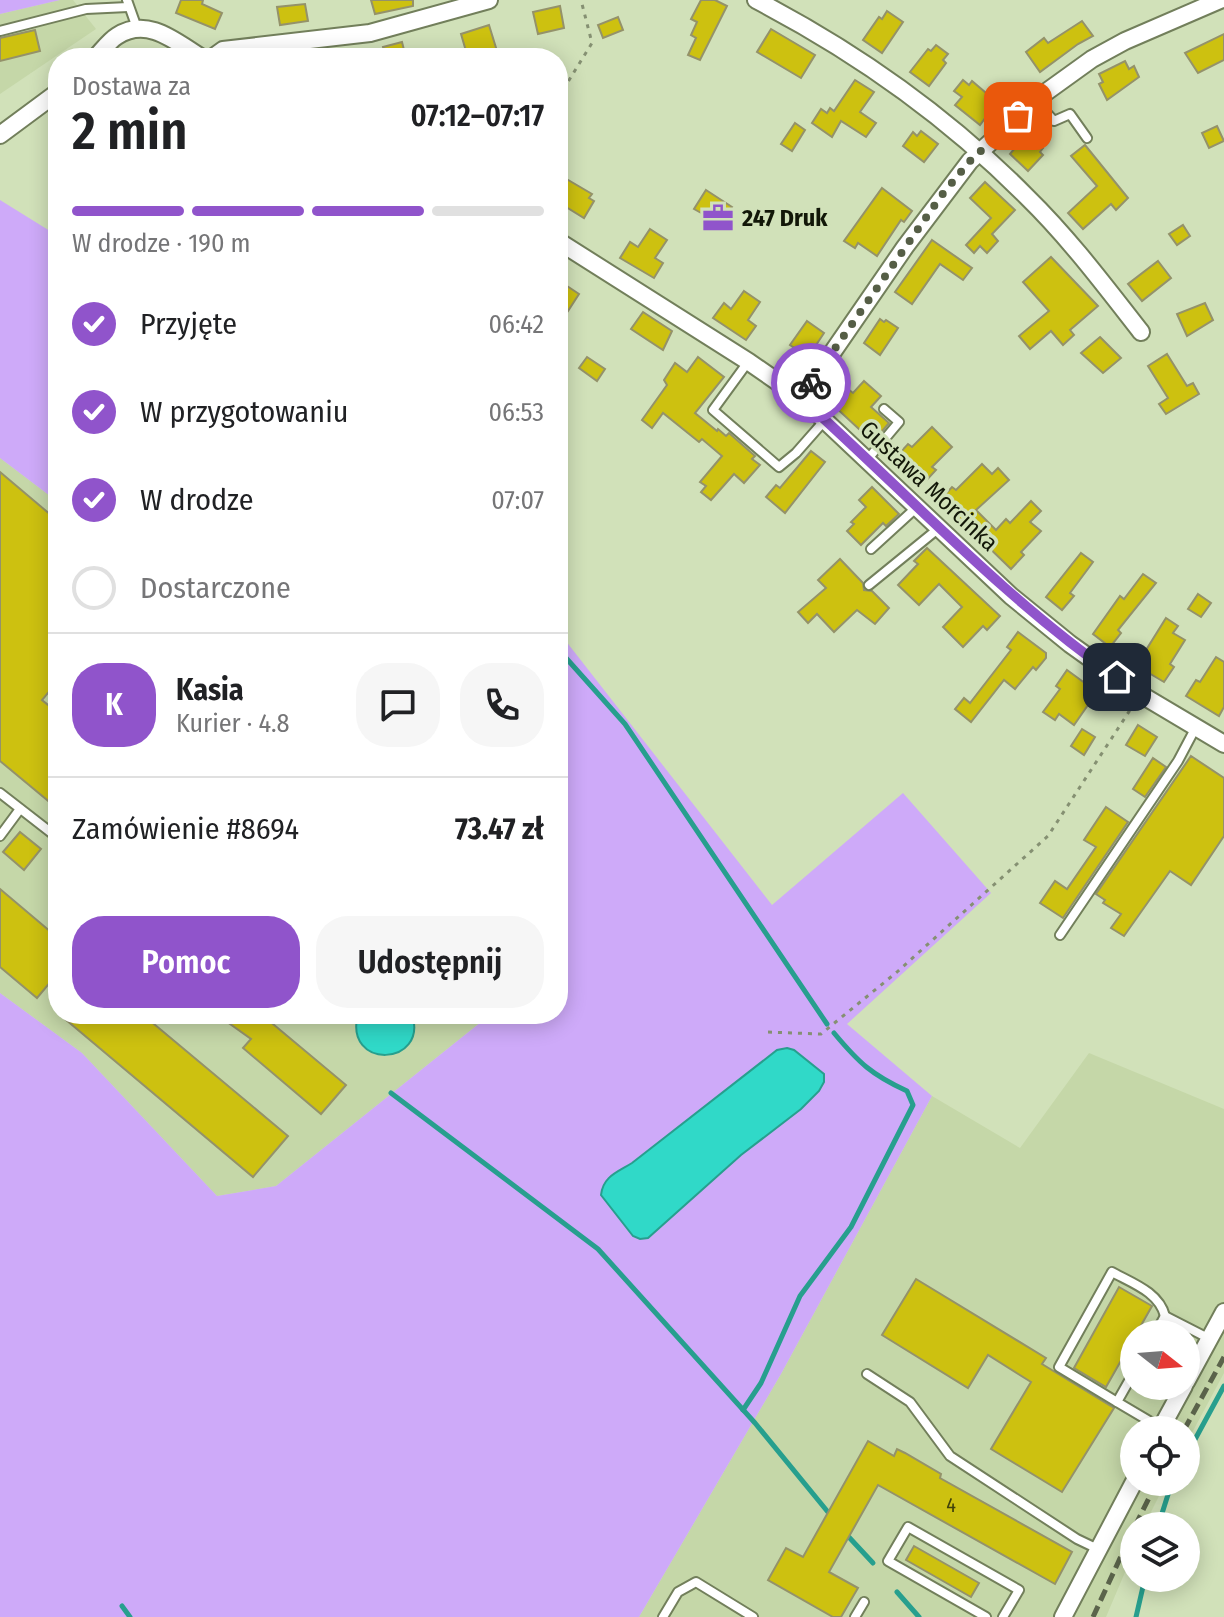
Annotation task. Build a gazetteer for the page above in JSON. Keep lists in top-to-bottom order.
{
  "streets": {
    "street": ["Gustawa Morcinka"]
  },
  "places": {
    "office": ["247 Druk"]
  },
  "house_numbers": ["4"],
  "north": "right",
  "page": {
    "heading": ["2 min", "Dostawa za", "07:12–07:17"],
    "panel": [
      "Kasia",
      "Kurier · 4.8",
      "Zamówienie #8694",
      "73.47 zł"
    ],
    "bar": "W drodze · 190 m",
    "list": [
      ["Przyjęte", "06:42"],
      ["W przygotowaniu", "06:53"],
      ["W drodze", "07:07"],
      "Dostarczone"
    ],
    "round": "K",
    "buttons": ["Pomoc", "Udostępnij"]
  }
}
